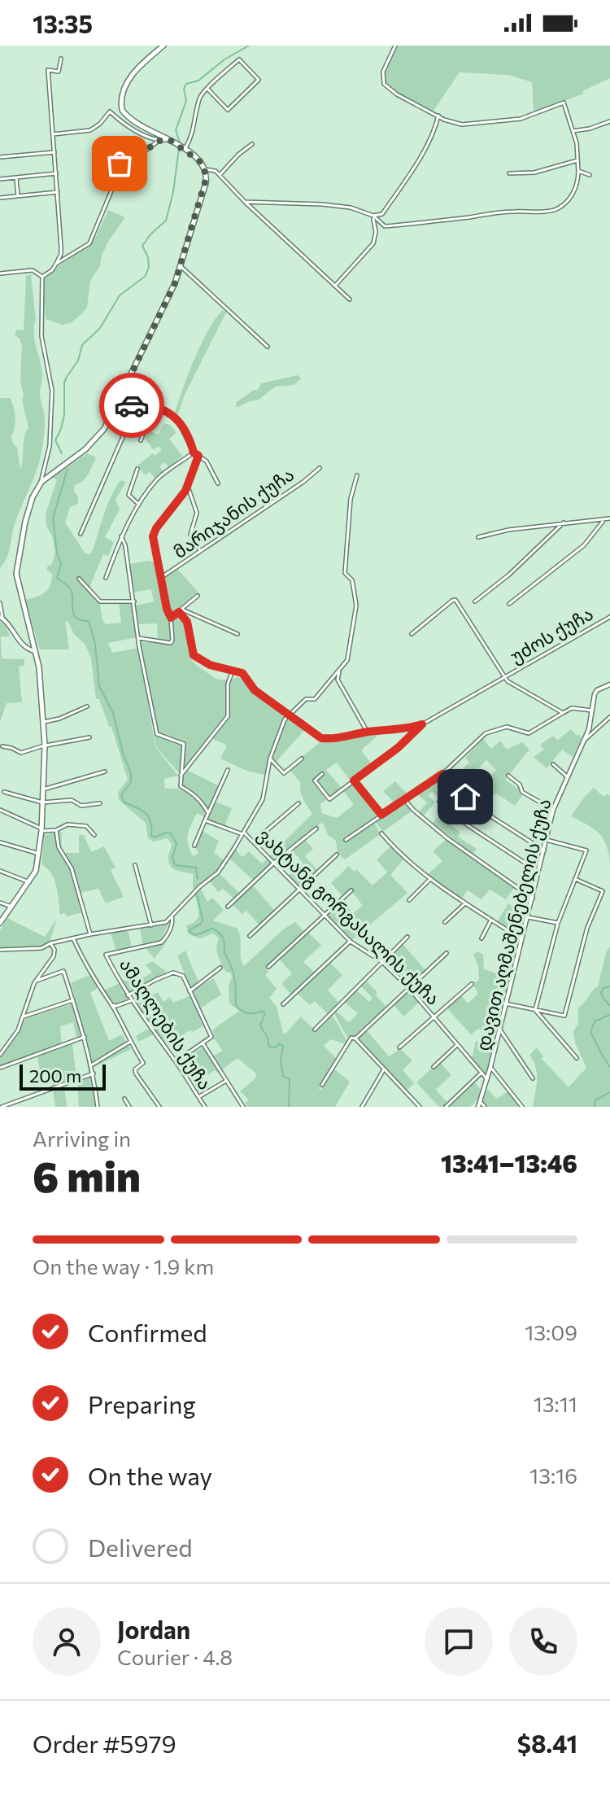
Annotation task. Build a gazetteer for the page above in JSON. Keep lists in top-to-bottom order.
{
  "streets": {
    "street": [
      "მარიჯანის ქუჩა",
      "უძოს ქუჩა",
      "ვახტანგ გორგასალის ქუჩა",
      "დავით აღმაშენებელის ქუჩა",
      "ამაღლების ქუჩა"
    ]
  },
  "crossings": [
    ["ვახტანგ გორგასალის ქუჩა", "დავით აღმაშენებელის ქუჩა"]
  ],
  "scale_bar": "200 m",
  "page": {
    "status": "13:35",
    "scale": "200 m",
    "heading": ["6 min", "Arriving in", "13:41–13:46"],
    "panel": [
      "Jordan",
      "Courier · 4.8",
      "Order #5979",
      "$8.41"
    ],
    "bar": "On the way · 1.9 km",
    "list": [
      ["Confirmed", "13:09"],
      ["Preparing", "13:11"],
      ["On the way", "13:16"],
      "Delivered"
    ]
  }
}
